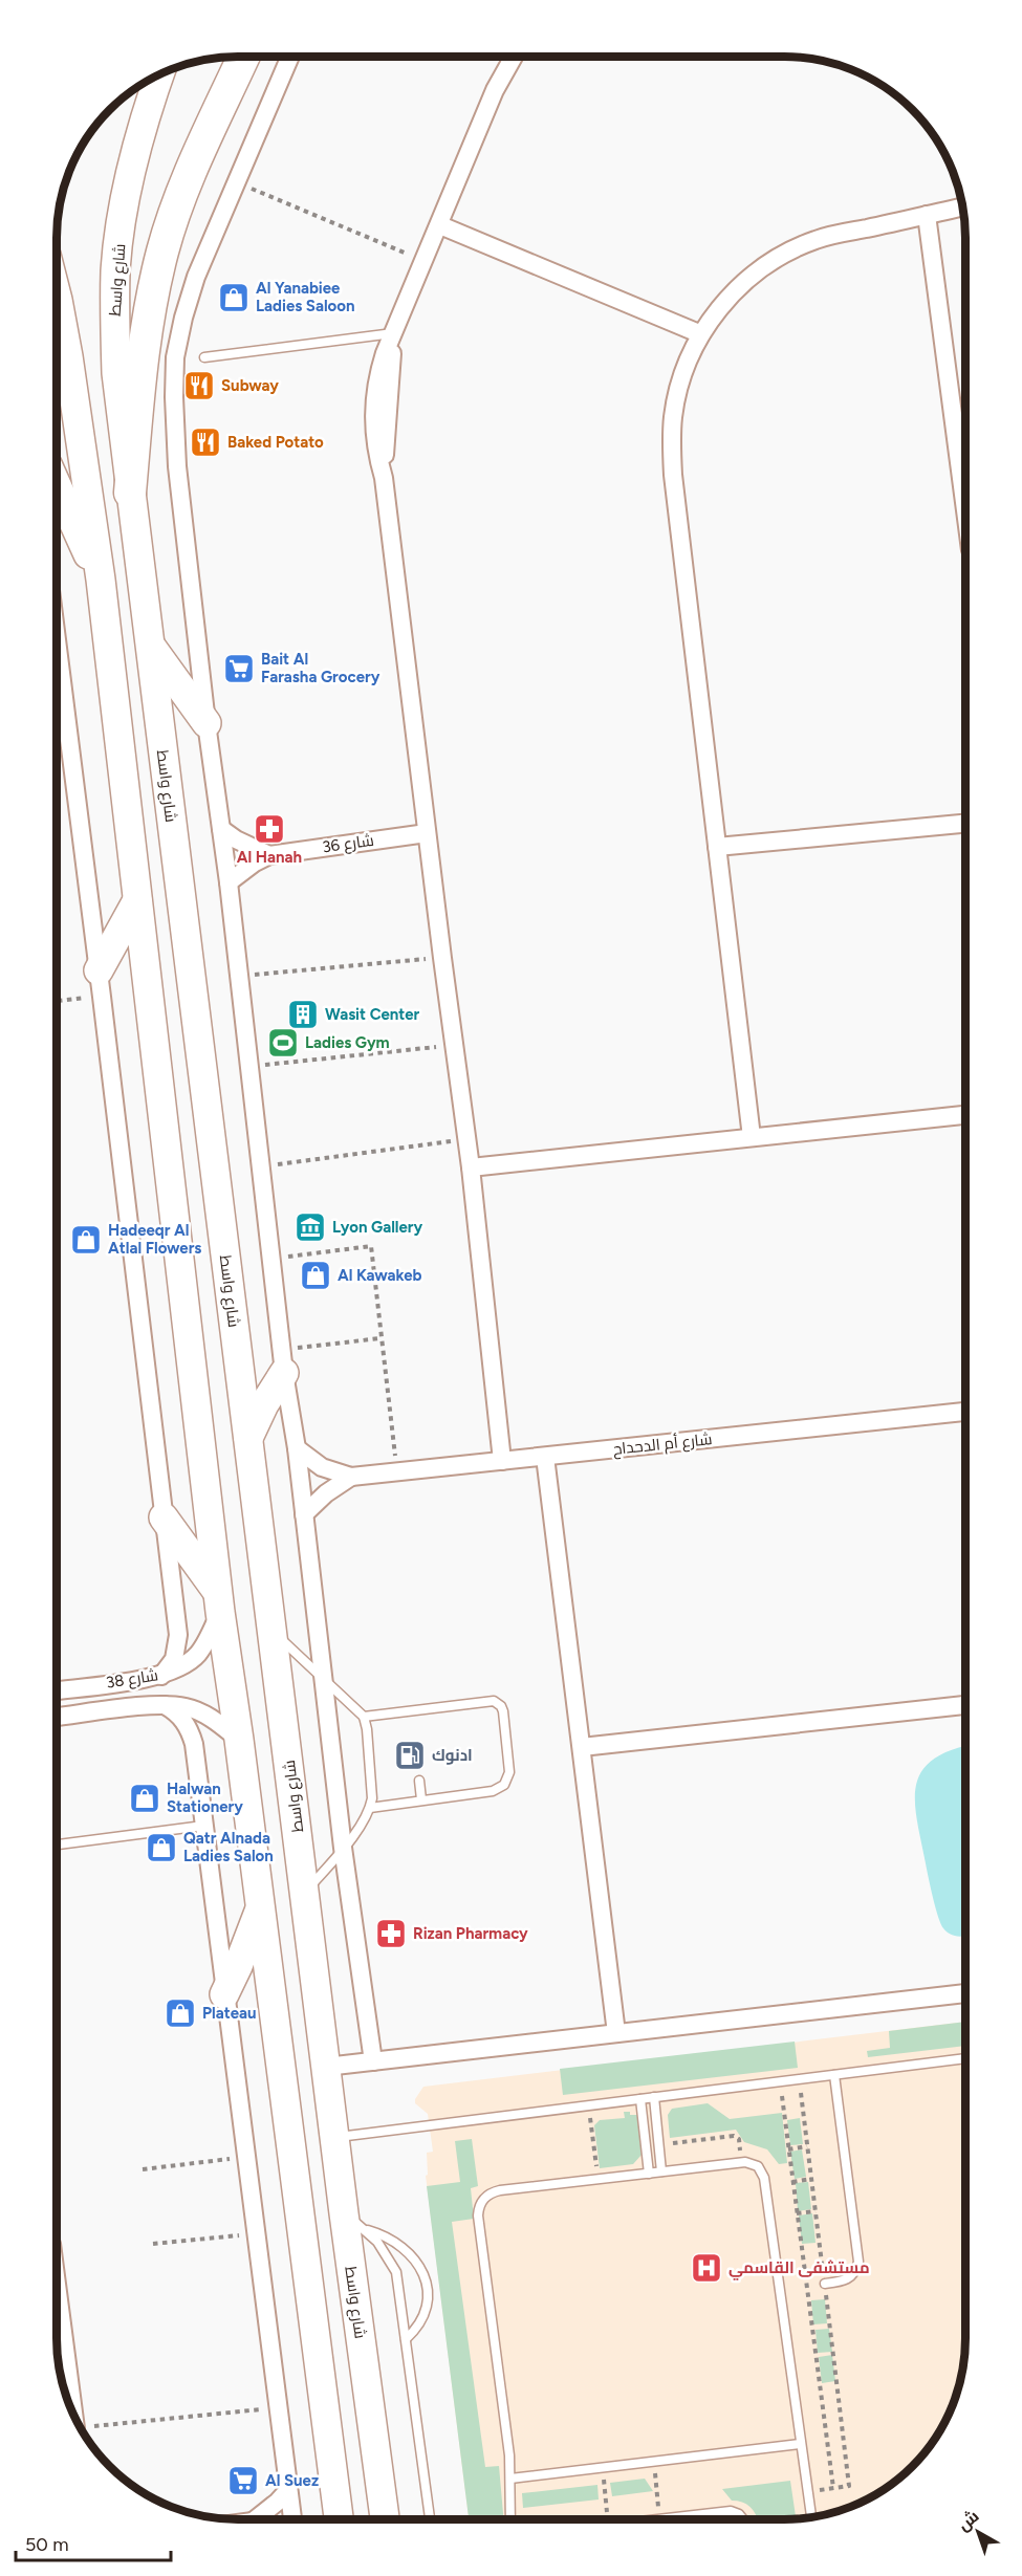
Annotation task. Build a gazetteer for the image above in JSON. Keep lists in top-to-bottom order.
{
  "streets": {
    "main road": ["شارع واسط"],
    "street": ["شارع 36", "شارع أم الدحداح", "شارع 38"]
  },
  "places": {
    "shop": [
      "Al Yanabiee Ladies Saloon",
      "Hadeeqr Al Atlal Flowers",
      "Al Kawakeb",
      "Halwan Stationery",
      "Qatr Alnada Ladies Salon",
      "Plateau"
    ],
    "restaurant": ["Subway", "Baked Potato"],
    "supermarket": ["Bait Al Farasha Grocery", "Al Suez"],
    "pharmacy": ["Al Hanah", "Rizan Pharmacy"],
    "building": ["Wasit Center"],
    "sports": ["Ladies Gym"],
    "museum": ["Lyon Gallery"],
    "fuel station": ["ادنوك"],
    "hospital": ["مستشفى القاسمي"]
  },
  "scale_bar": "50 m",
  "north": "top left"
}
